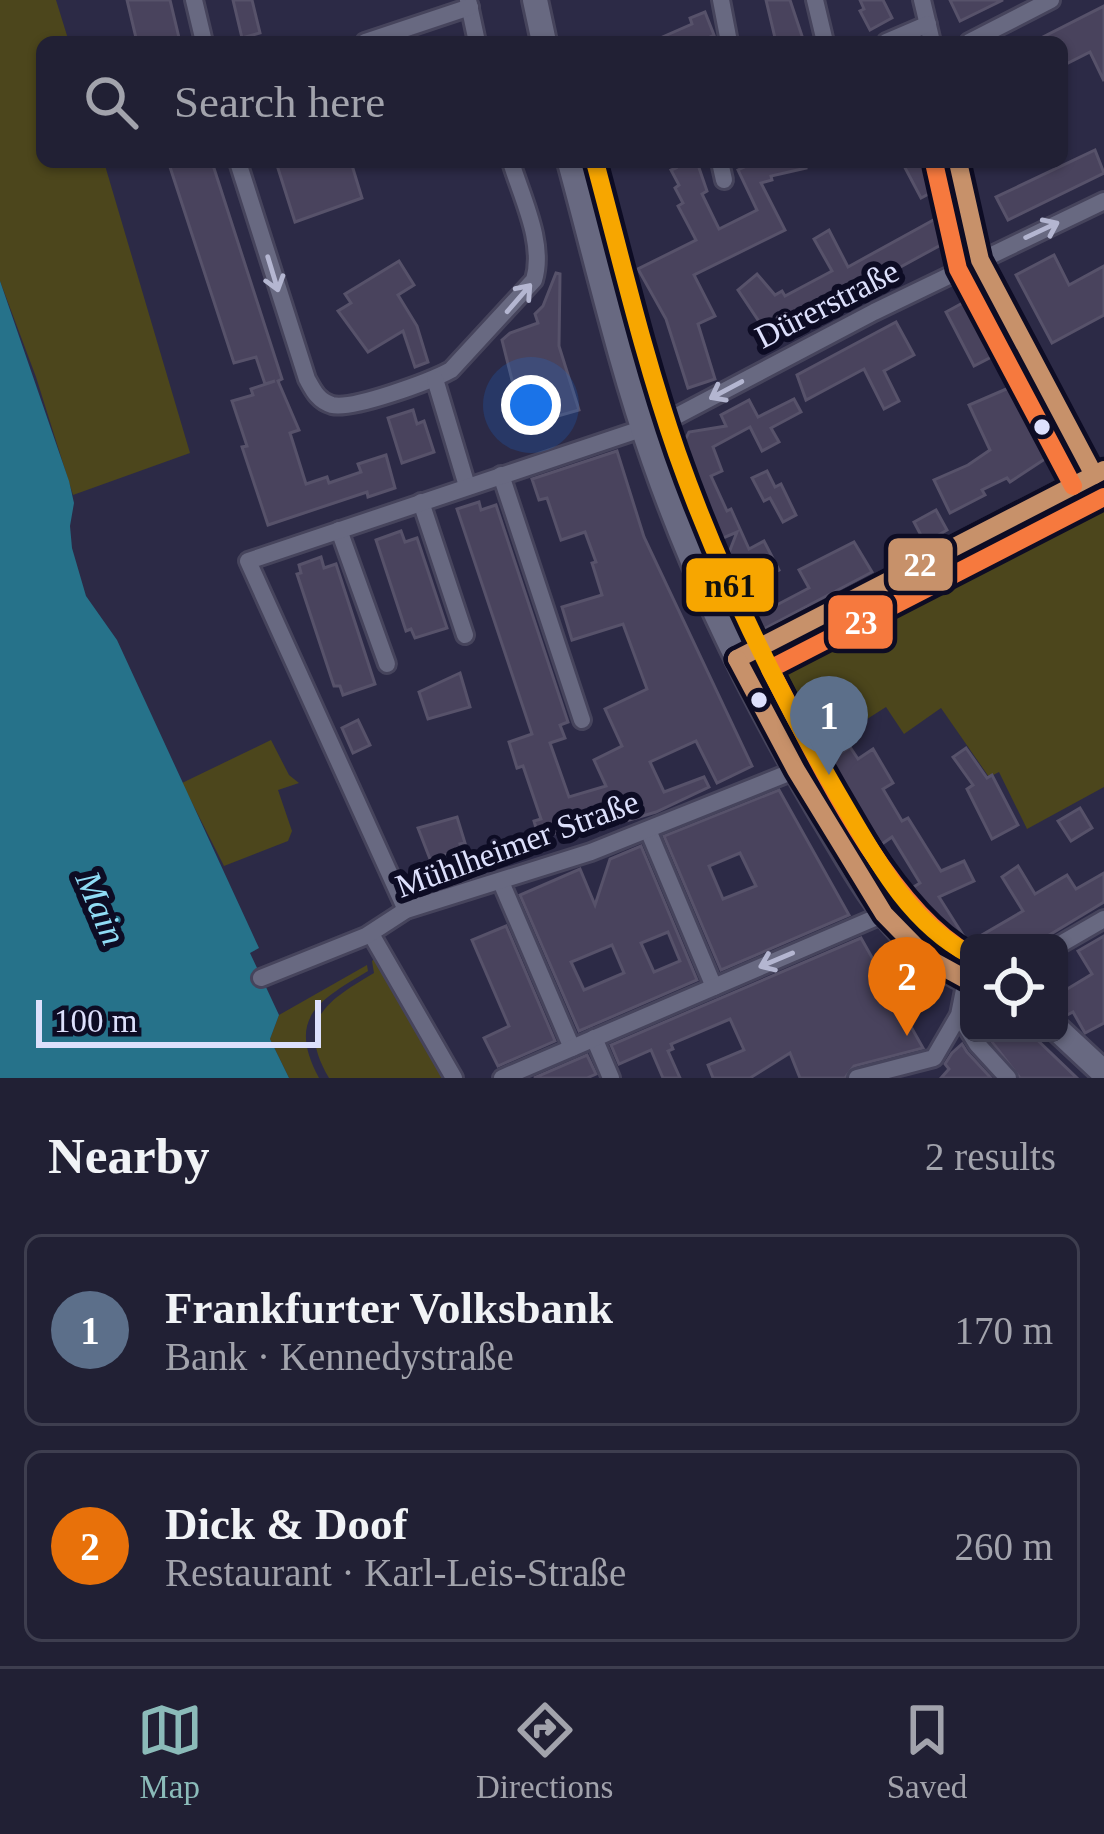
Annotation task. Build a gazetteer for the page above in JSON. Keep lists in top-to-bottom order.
{
  "streets": {
    "street": ["Dürerstraße", "Mühlheimer Straße"]
  },
  "crossings": [
    ["Dürerstraße", "Mühlheimer Straße"]
  ],
  "water": ["Main"],
  "lines": ["transit line 22", "transit line 23", "transit line n61"],
  "scale_bar": "100 m",
  "page": {
    "search": "Search here",
    "pins": ["1", "2"],
    "scale": "100 m",
    "heading": ["Nearby", "2 results"],
    "list": [
      {
        "mark": "1",
        "name": "Frankfurter Volksbank",
        "note": "Bank · Kennedystraße",
        "value": "170 m"
      },
      {
        "mark": "2",
        "name": "Dick & Doof",
        "note": "Restaurant · Karl-Leis-Straße",
        "value": "260 m"
      }
    ],
    "nav": ["Map", "Directions", "Saved"]
  }
}
